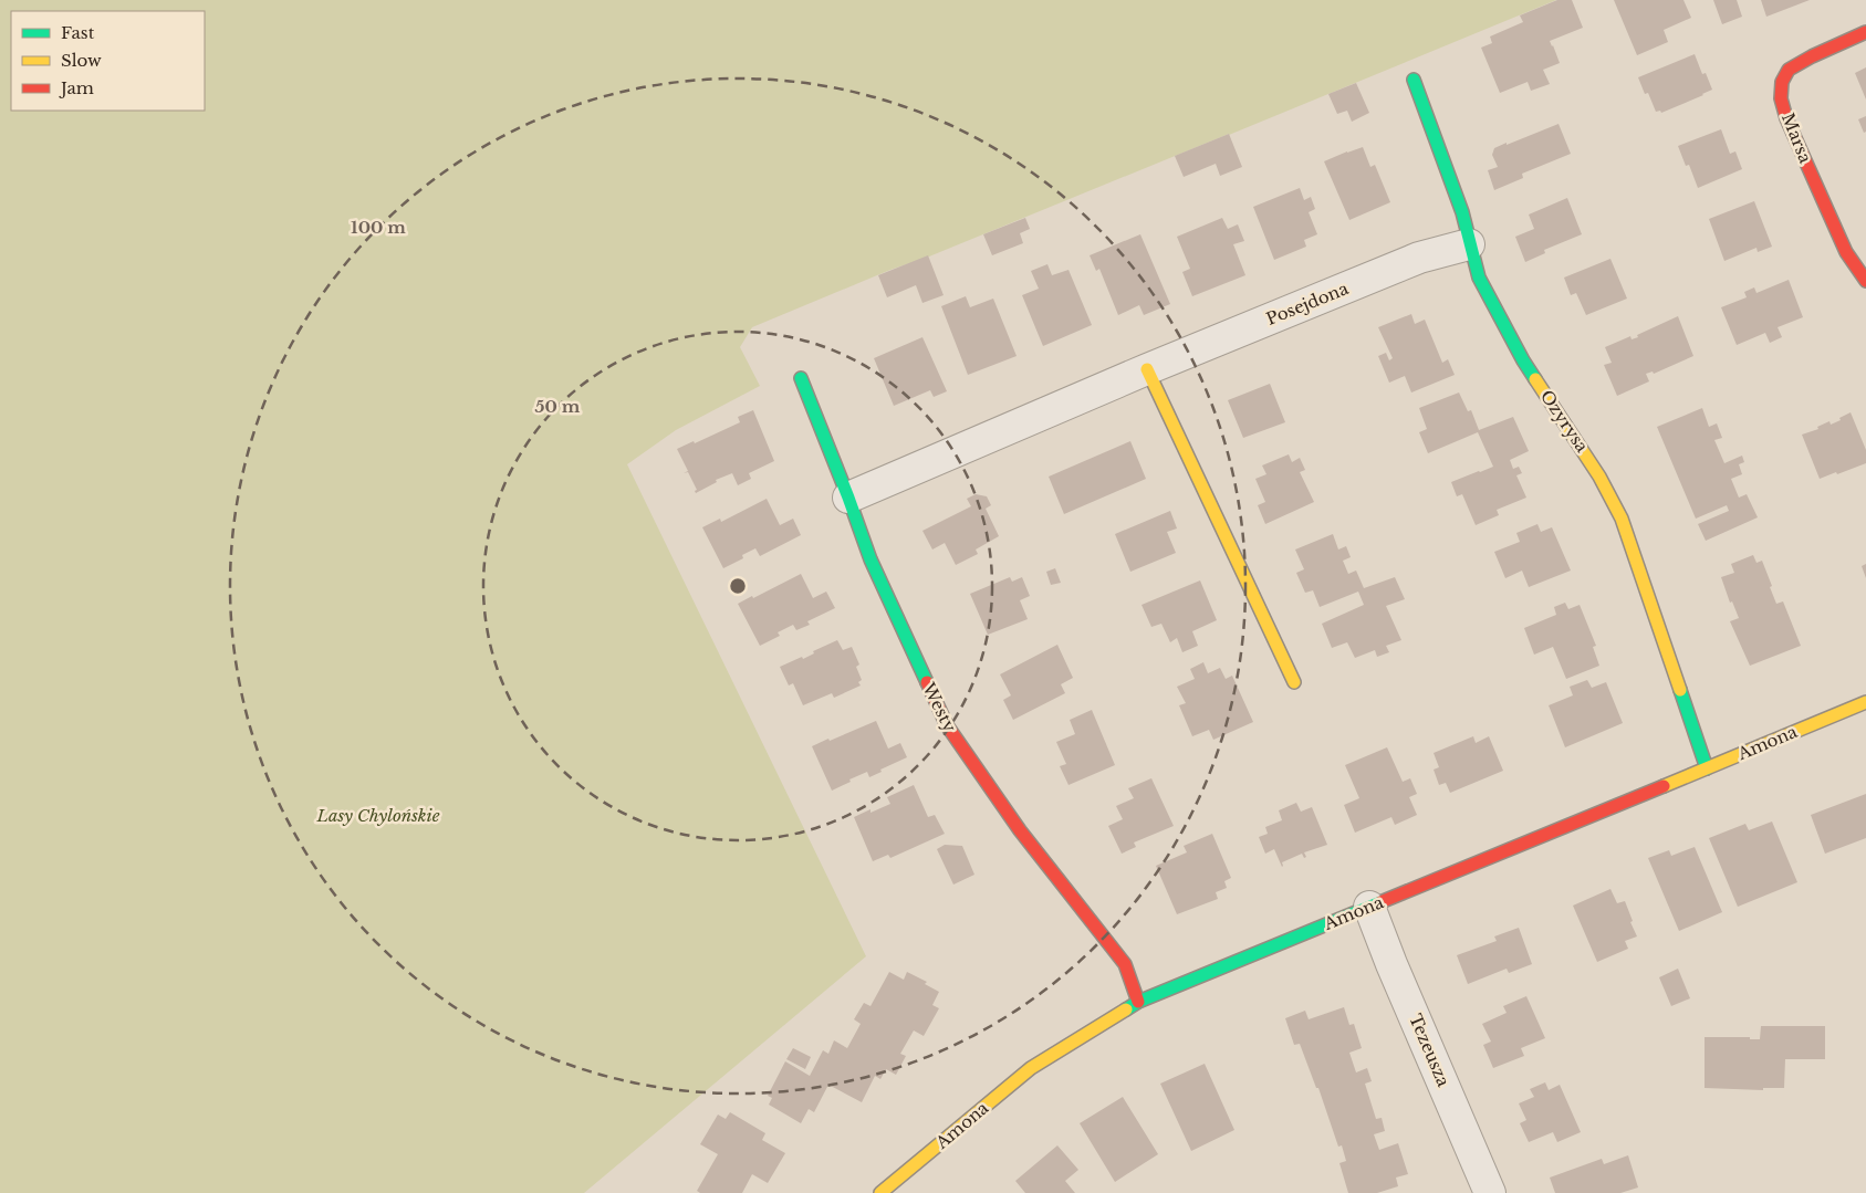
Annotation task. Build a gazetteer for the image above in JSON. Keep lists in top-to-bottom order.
{
  "streets": {
    "street": [
      "Marsa",
      "Posejdona",
      "Ozyrysa",
      "Westy",
      "Amona",
      "Tezeusza"
    ]
  },
  "crossings": [
    ["Posejdona", "Ozyrysa"],
    ["Posejdona", "Westy"],
    ["Ozyrysa", "Amona"],
    ["Westy", "Amona"],
    ["Amona", "Tezeusza"]
  ],
  "parks": ["Lasy Chylońskie"],
  "legend": ["Fast", "Slow", "Jam"],
  "rings": ["100 m", "50 m"]
}
